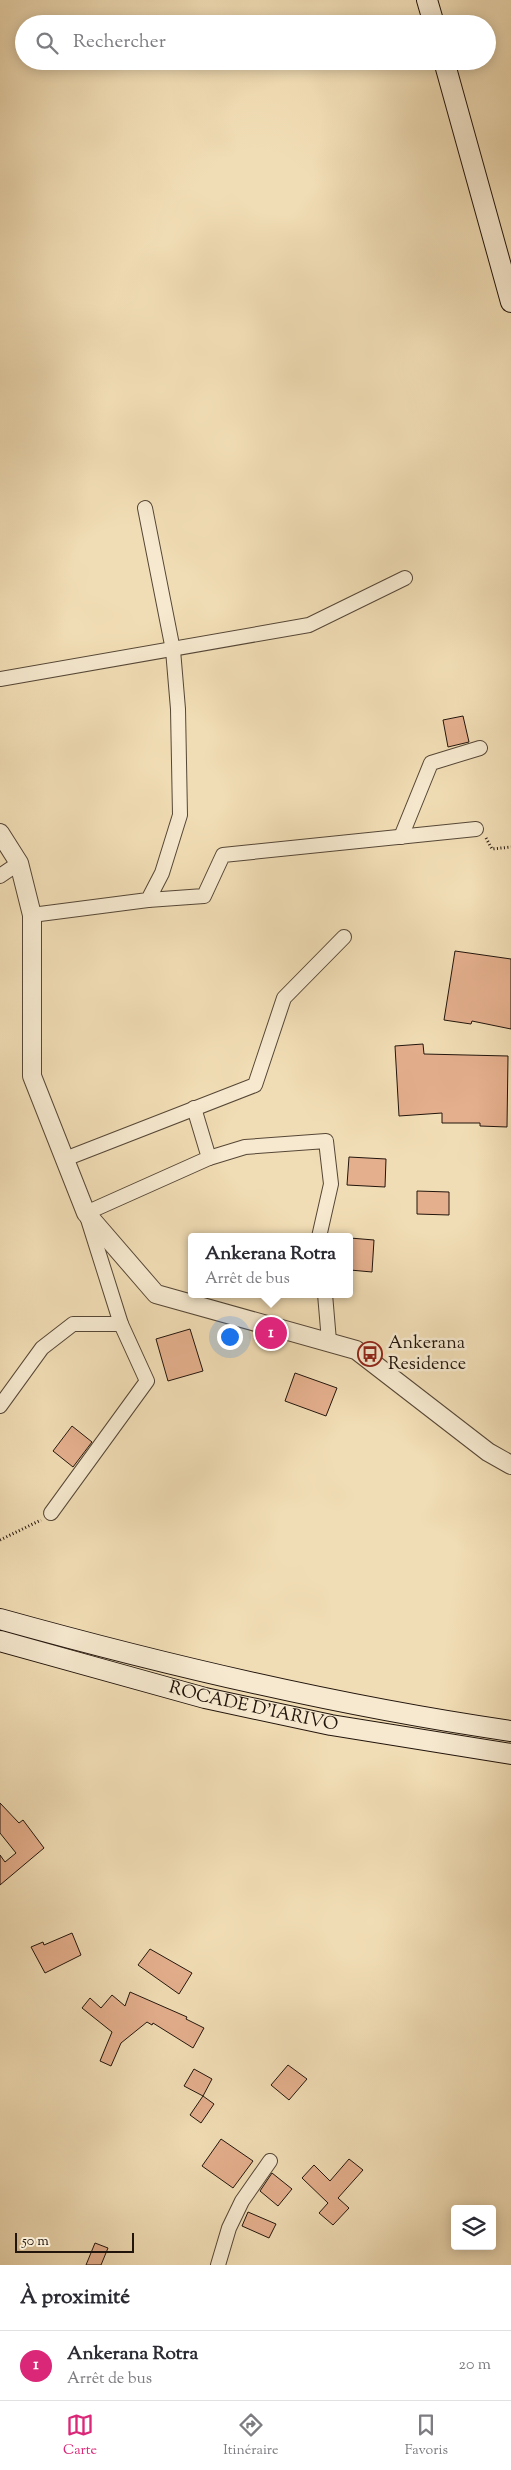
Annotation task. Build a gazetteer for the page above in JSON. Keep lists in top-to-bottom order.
{
  "streets": {
    "main road": ["ROCADE D'IARIVO"]
  },
  "places": {
    "bus stop": ["Ankerana Residence"]
  },
  "scale_bar": "50 m",
  "page": {
    "search": "Rechercher",
    "popup": ["Ankerana Rotra", "Arrêt de bus"],
    "pins": "1",
    "scale": "50 m",
    "heading": "À proximité",
    "list": [
      {
        "mark": "1",
        "name": "Ankerana Rotra",
        "note": "Arrêt de bus",
        "value": "20 m"
      }
    ],
    "nav": ["Carte", "Itinéraire", "Favoris"]
  }
}
